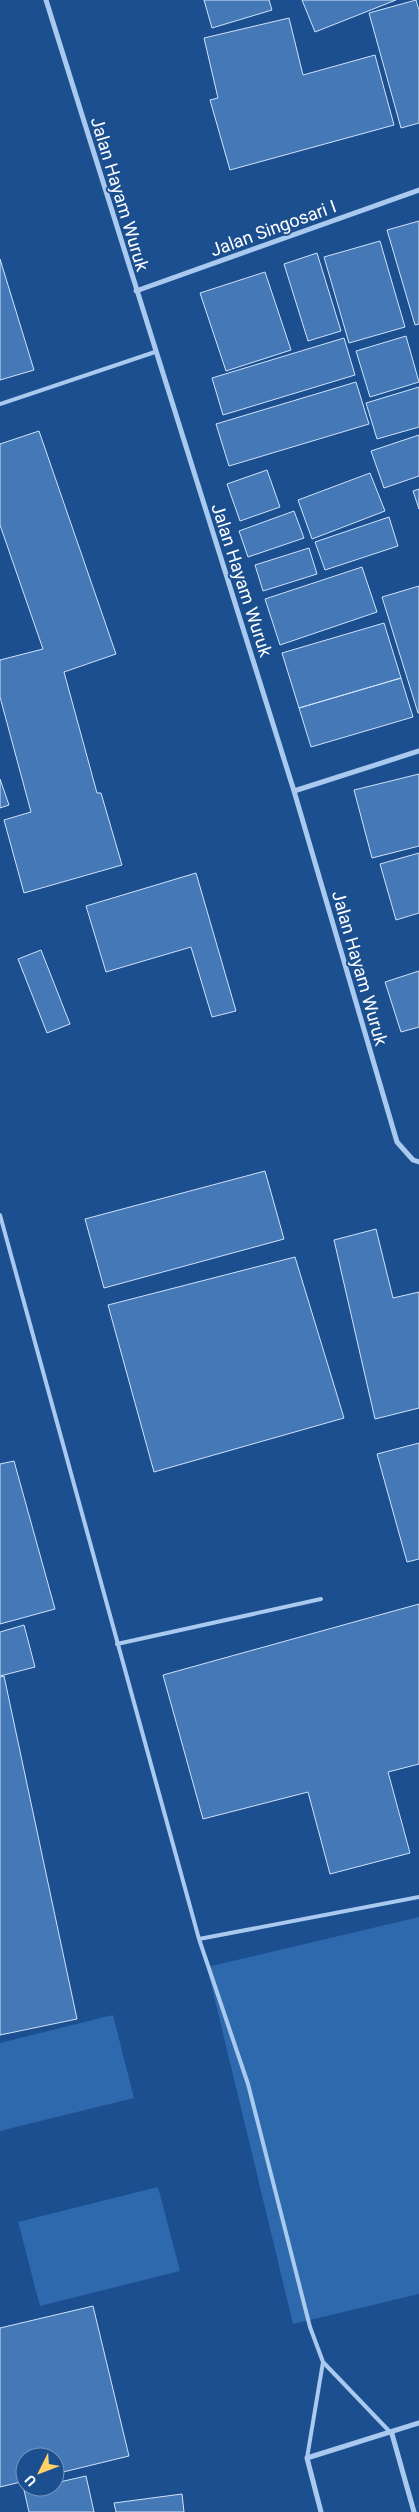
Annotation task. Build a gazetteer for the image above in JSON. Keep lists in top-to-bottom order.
{
  "streets": {
    "street": ["Jalan Hayam Wuruk", "Jalan Singosari I"]
  },
  "crossings": [
    ["Jalan Hayam Wuruk", "Jalan Singosari I"]
  ],
  "north": "bottom left"
}
